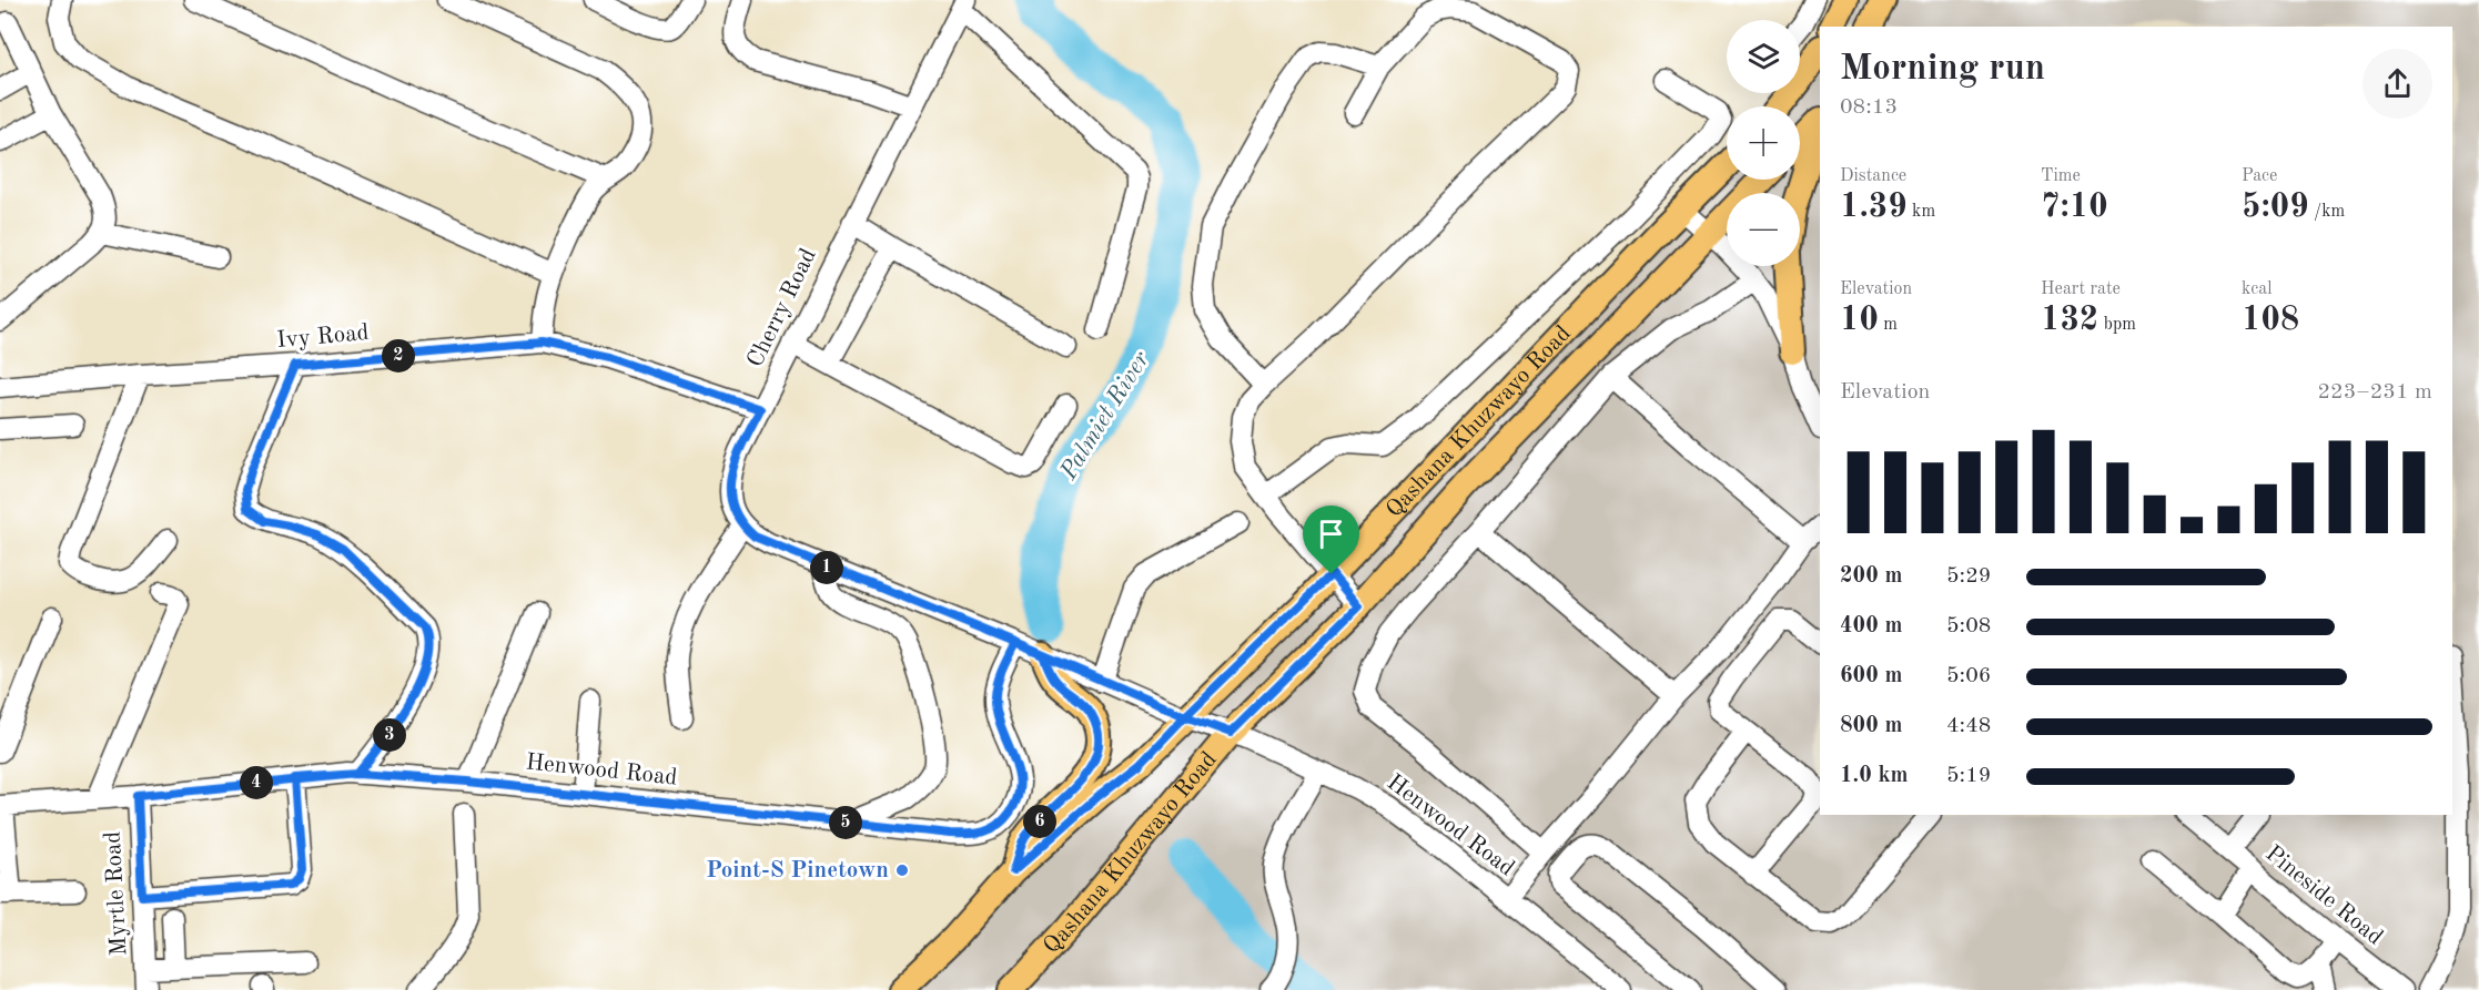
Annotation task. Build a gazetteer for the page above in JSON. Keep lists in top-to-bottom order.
{
  "streets": {
    "main road": ["Qashana Khuzwayo Road"],
    "street": [
      "Cherry Road",
      "Ivy Road",
      "Henwood Road",
      "Myrtle Road",
      "Pineside Road"
    ]
  },
  "crossings": [
    ["Cherry Road", "Ivy Road"],
    ["Qashana Khuzwayo Road", "Henwood Road"],
    ["Henwood Road", "Myrtle Road"]
  ],
  "water": ["Palmiet River"],
  "places": ["Point-S Pinetown"],
  "page": {
    "map_buttons": ["+", "−"],
    "heading": ["Morning run", "08:13"],
    "stats": [
      ["Distance", "1.39 km"],
      ["Time", "7:10"],
      ["Pace", "5:09 /km"],
      ["Elevation", "10 m"],
      ["Heart rate", "132 bpm"],
      ["kcal", "108"]
    ],
    "pins": [
      "2",
      "1",
      "3",
      "4",
      "6",
      "5"
    ],
    "chart": ["Elevation", "223–231 m"],
    "list": [
      {
        "name": "200 m",
        "note": "5:29"
      },
      {
        "name": "400 m",
        "note": "5:08"
      },
      {
        "name": "600 m",
        "note": "5:06"
      },
      {
        "name": "800 m",
        "note": "4:48"
      },
      {
        "name": "1.0 km",
        "note": "5:19"
      }
    ]
  }
}
